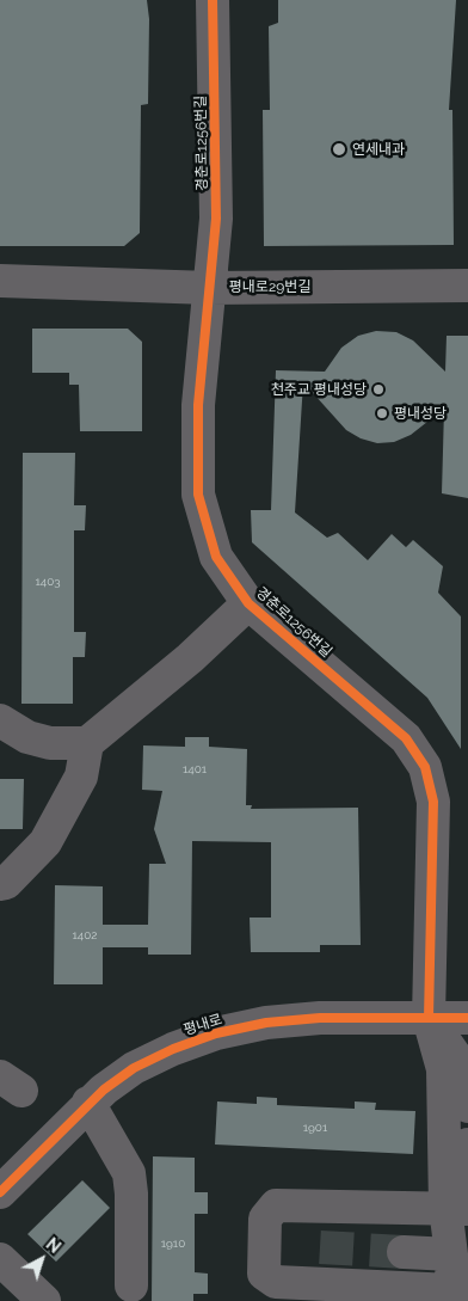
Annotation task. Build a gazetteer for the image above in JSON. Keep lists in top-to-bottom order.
{
  "streets": {
    "street": ["경춘로1256번길", "평내로29번길", "평내로"]
  },
  "crossings": [
    ["경춘로1256번길", "평내로29번길"],
    ["경춘로1256번길", "평내로"]
  ],
  "places": ["연세내과", "천주교 평내성당", "평내성당"],
  "house_numbers": [
    "1403",
    "1401",
    "1402",
    "1901",
    "1910"
  ],
  "north": "top right"
}
